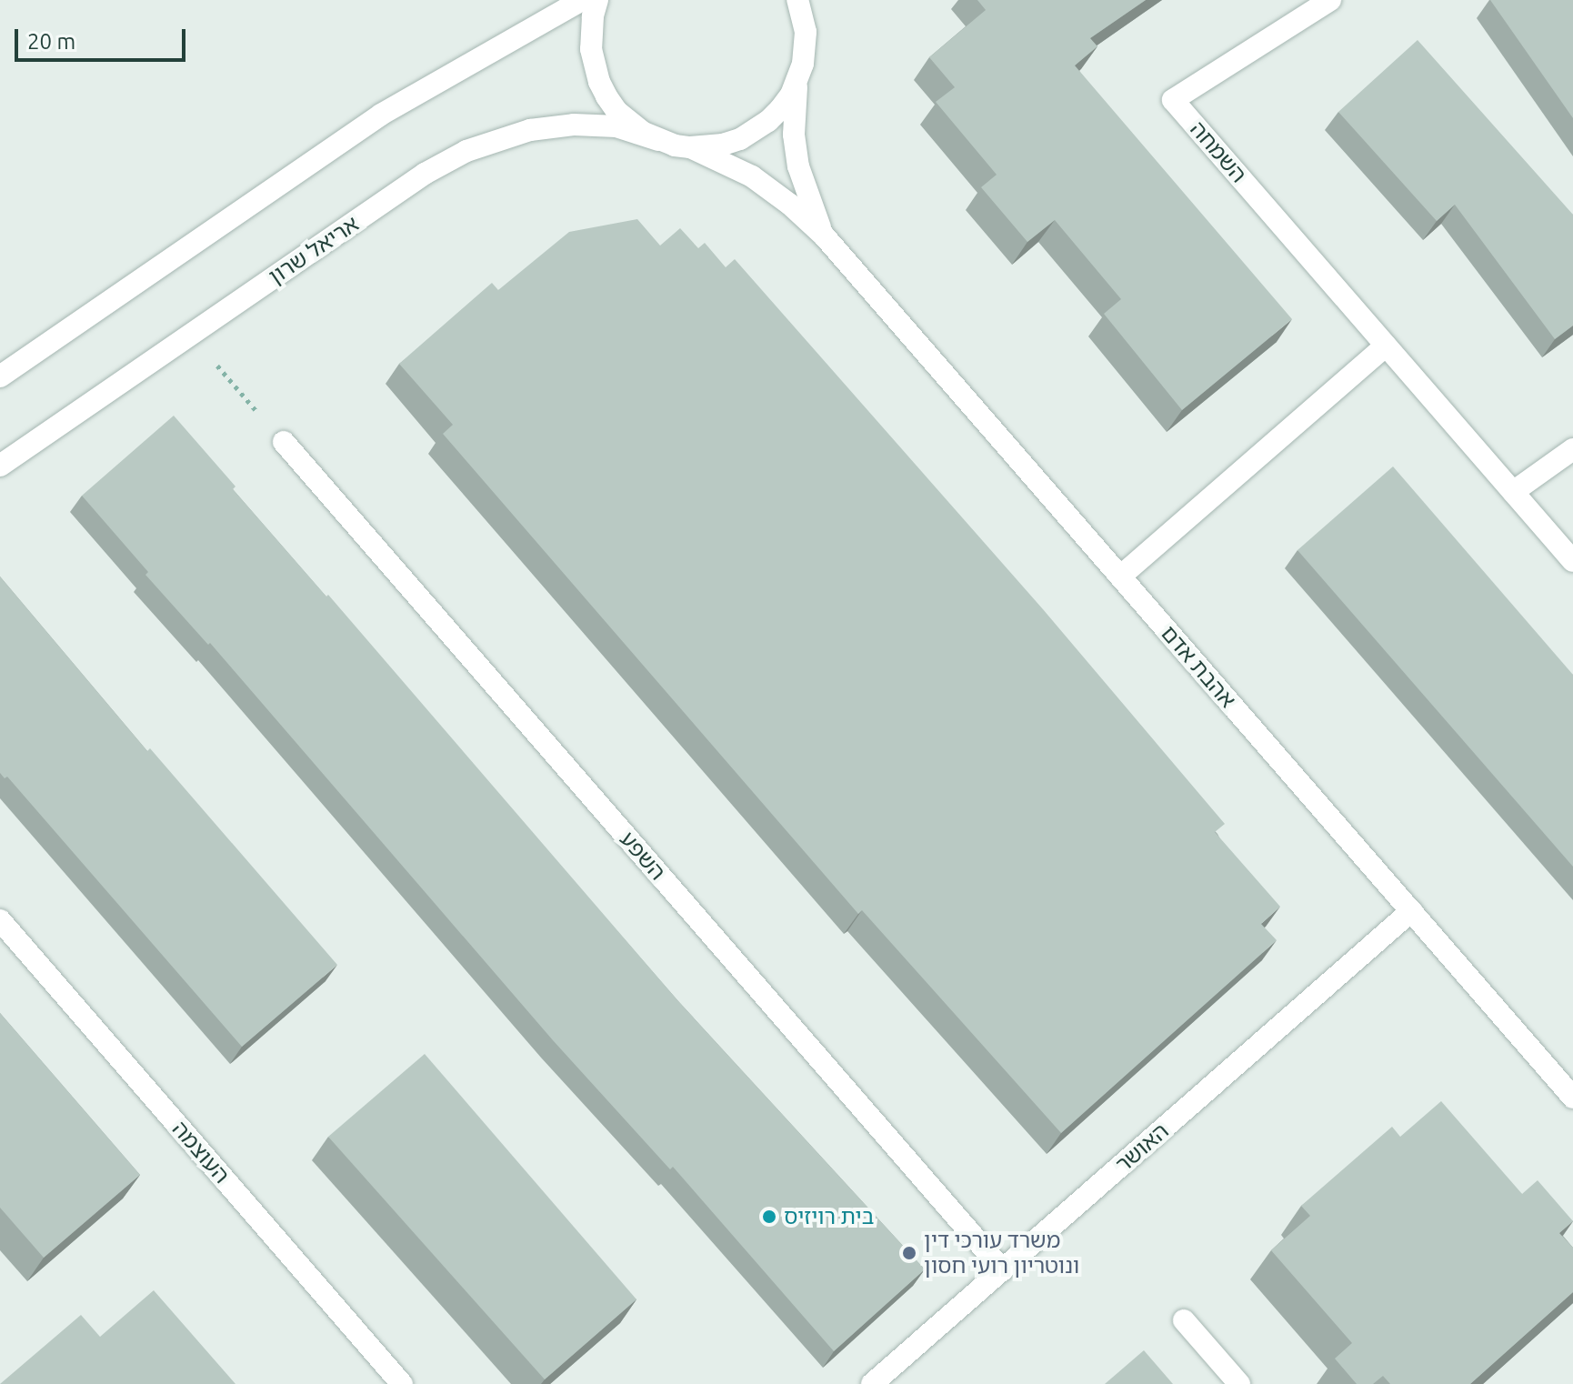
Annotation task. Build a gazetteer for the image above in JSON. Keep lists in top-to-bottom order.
{
  "streets": {
    "street": [
      "השמחה",
      "אריאל שרון",
      "אהבת אדם",
      "השפע",
      "האושר",
      "העוצמה"
    ]
  },
  "crossings": [
    ["אריאל שרון", "אהבת אדם"],
    ["אהבת אדם", "האושר"],
    ["השפע", "האושר"]
  ],
  "places": ["בית רויזיס", "משרד עורכי דין ונוטריון רועי חסון"],
  "scale_bar": "20 m"
}
